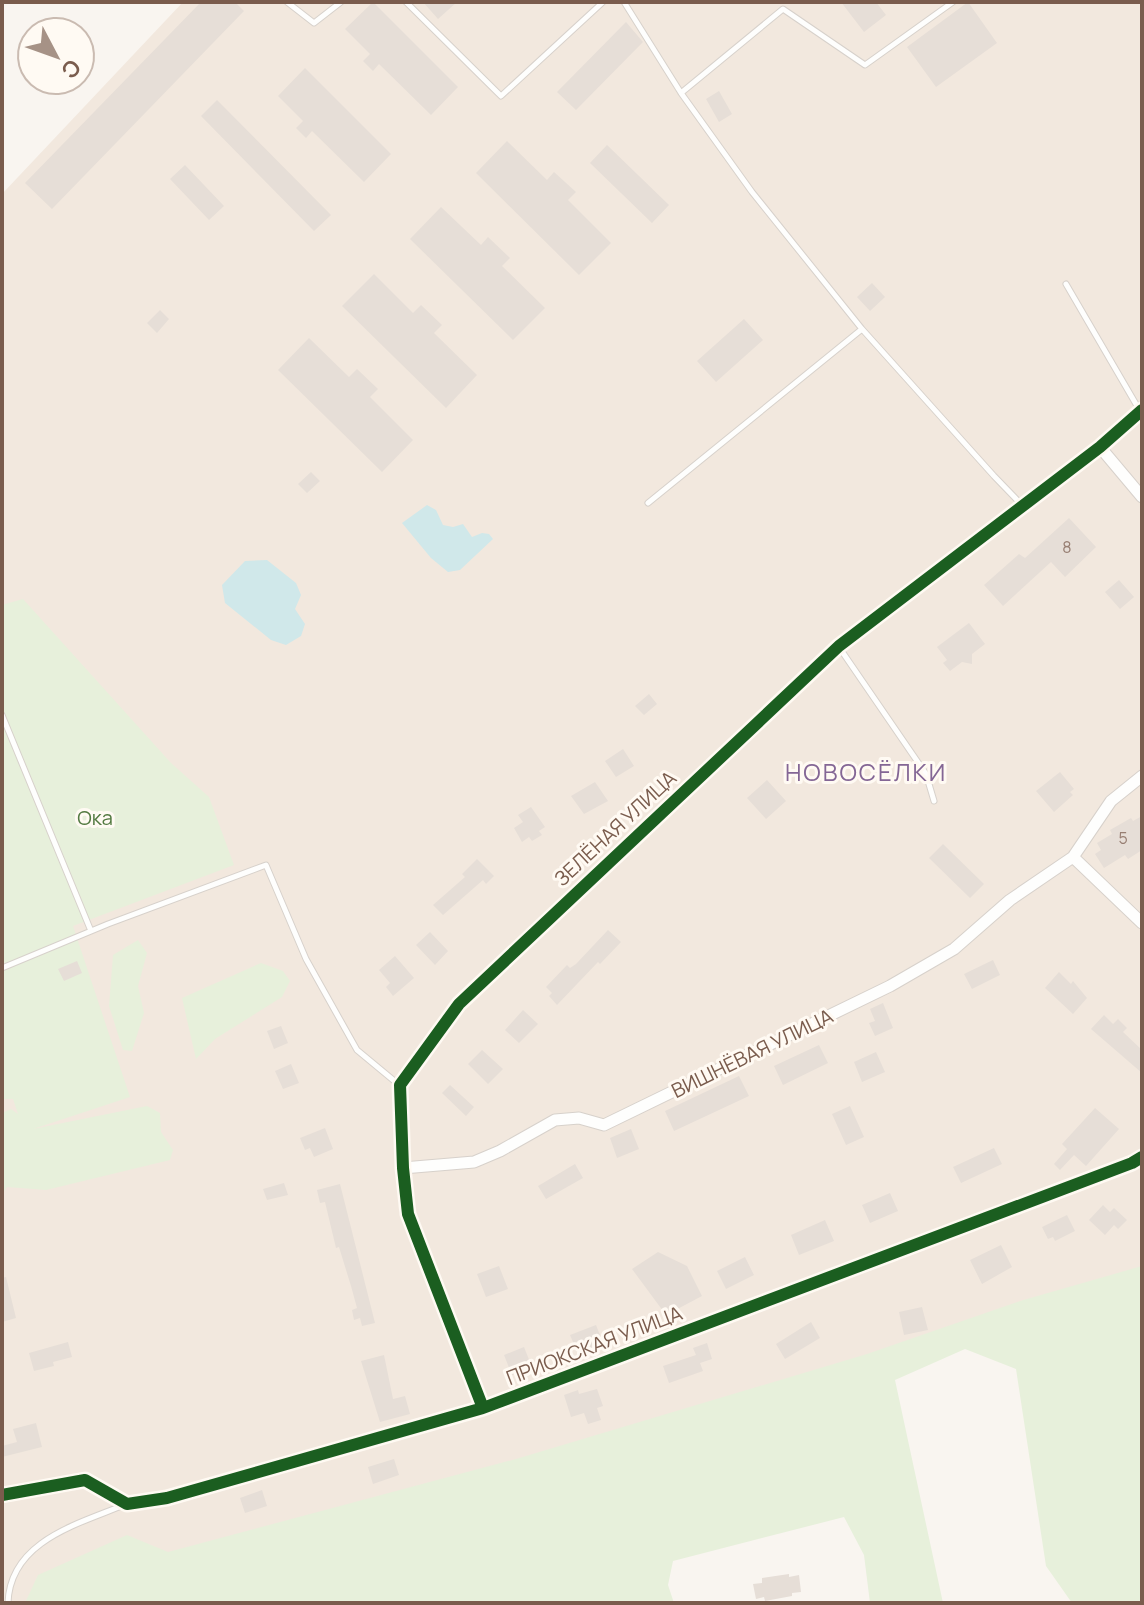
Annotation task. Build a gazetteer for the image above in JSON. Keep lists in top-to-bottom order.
{
  "streets": {
    "street": ["ЗЕЛЁНАЯ УЛИЦА", "ВИШНЁВАЯ УЛИЦА", "ПРИОКСКАЯ УЛИЦА"]
  },
  "districts": ["НОВОСЁЛКИ"],
  "parks": ["Ока"],
  "house_numbers": ["8", "5"],
  "north": "bottom right"
}
